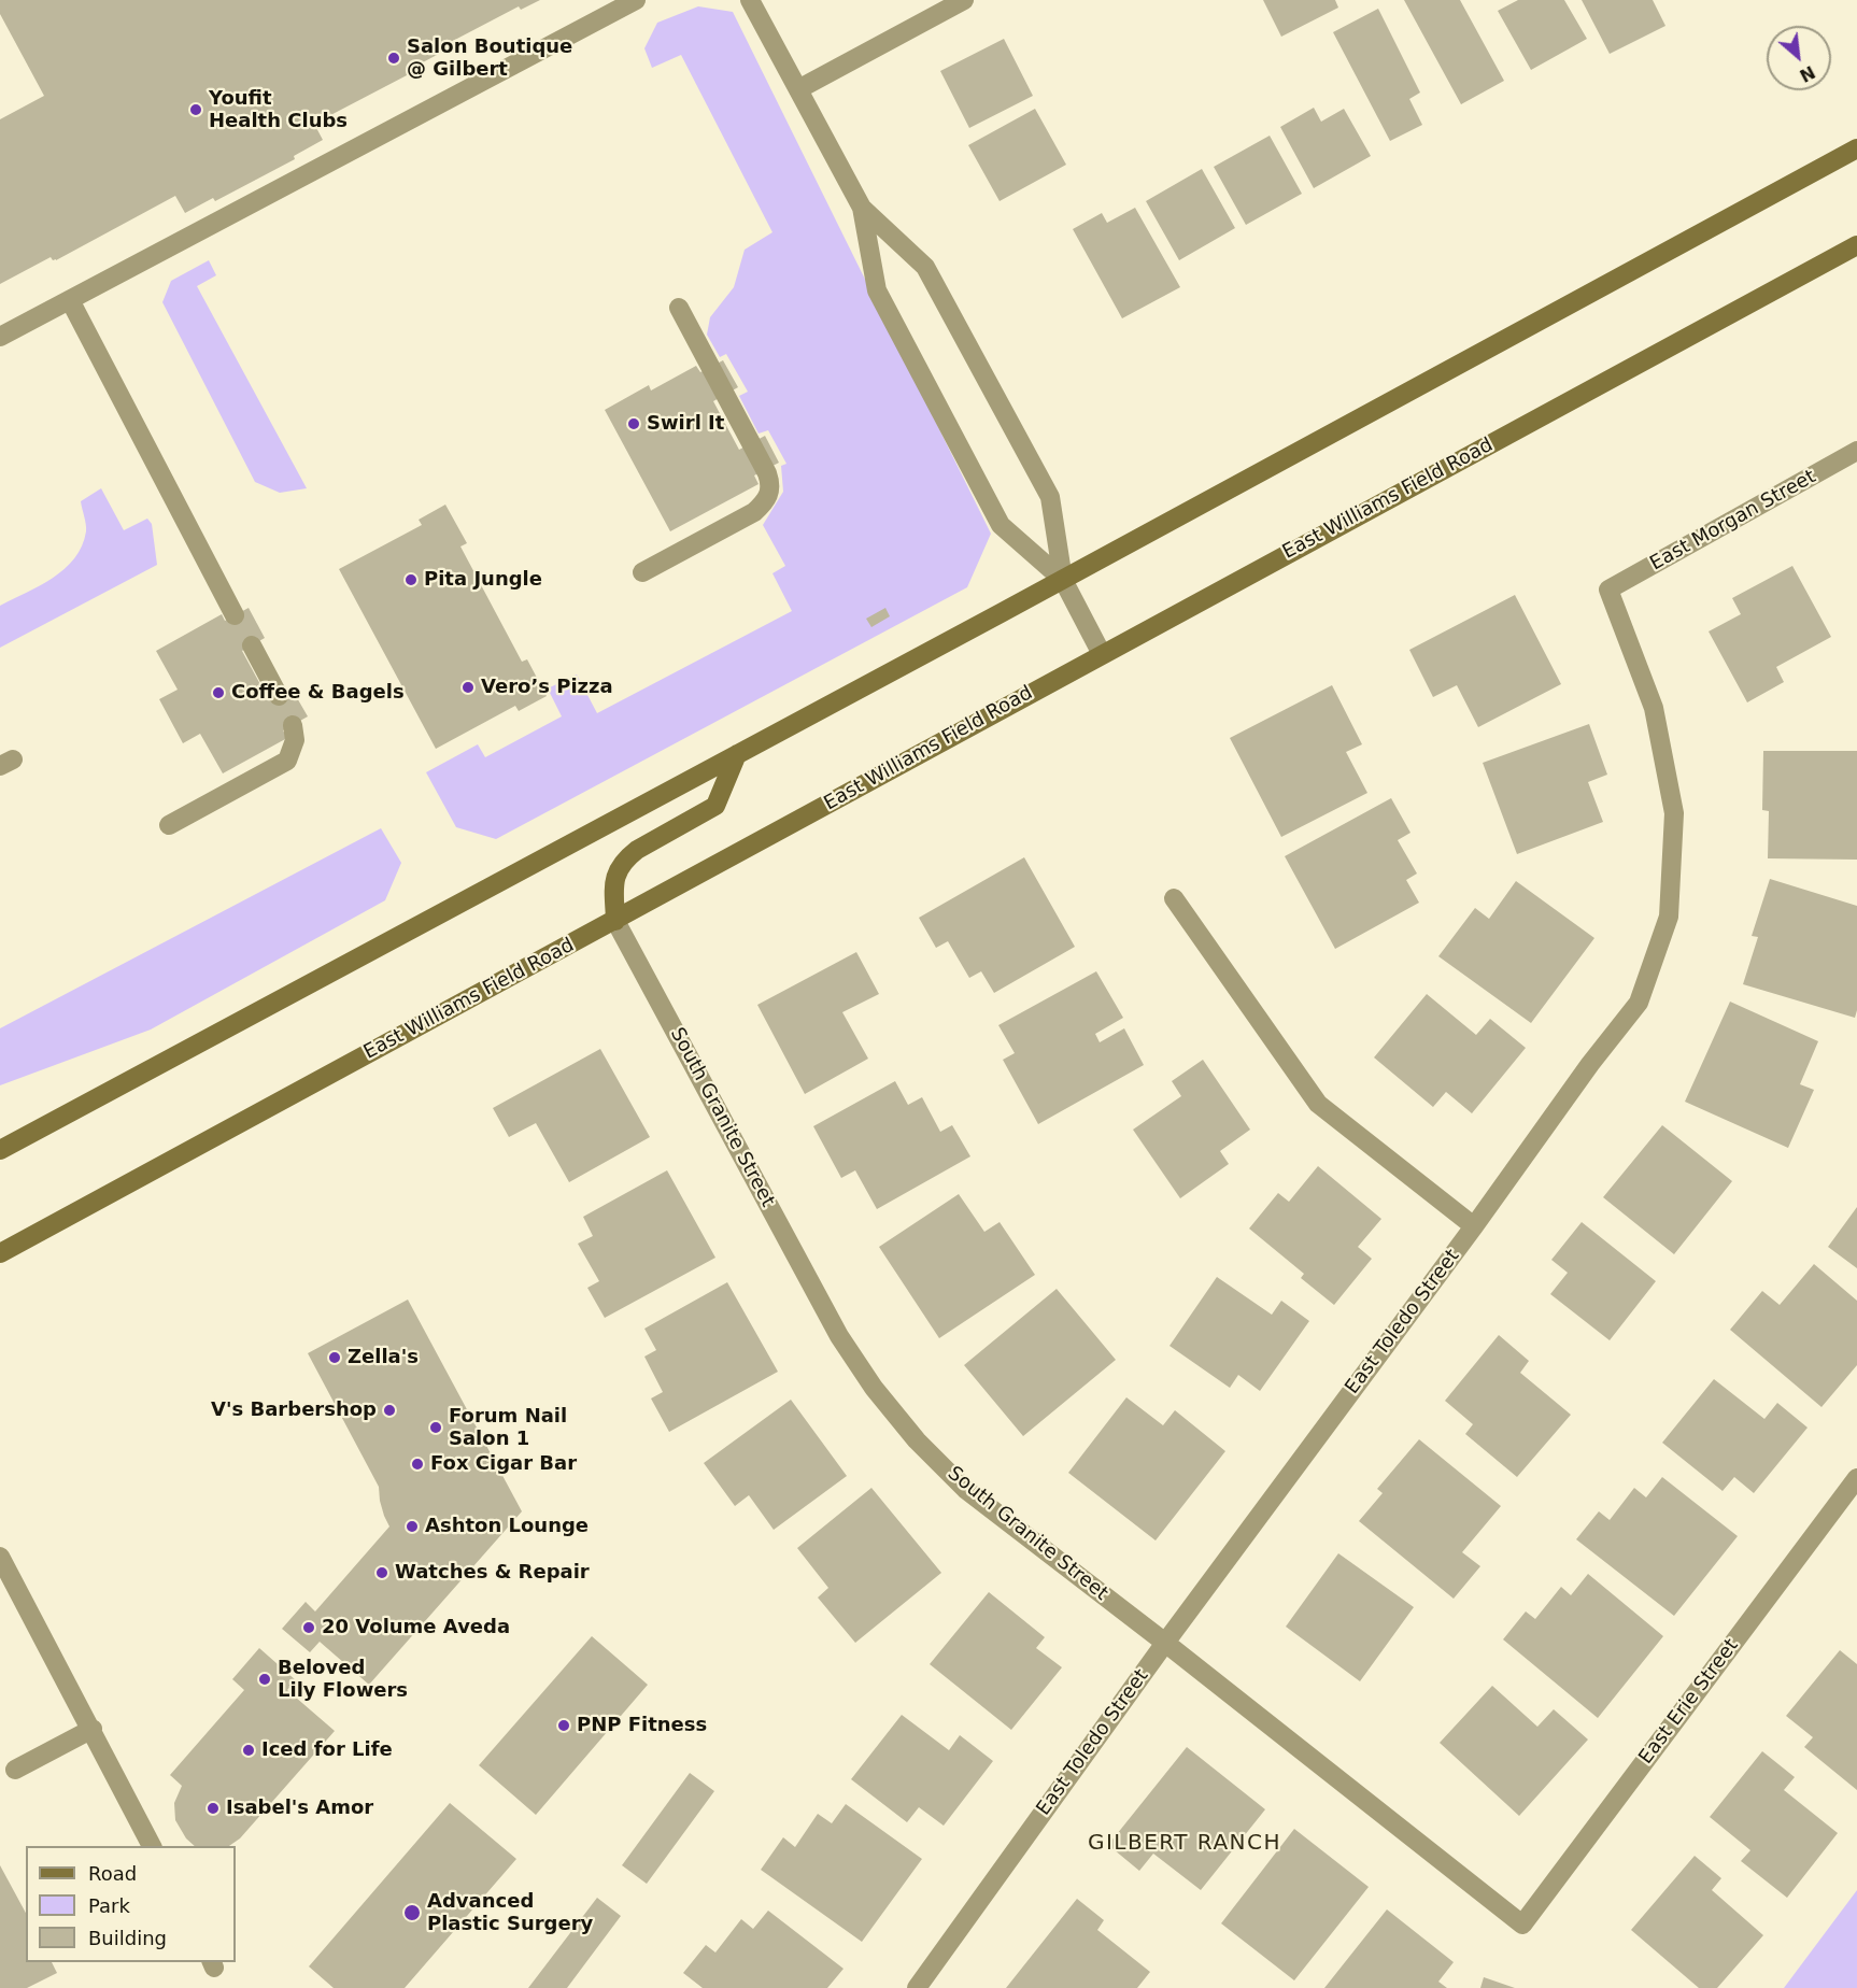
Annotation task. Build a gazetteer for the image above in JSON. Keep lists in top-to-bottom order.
{
  "streets": {
    "main road": ["East Williams Field Road"],
    "street": [
      "East Morgan Street",
      "South Granite Street",
      "East Toledo Street",
      "East Erie Street"
    ]
  },
  "crossings": [
    ["East Williams Field Road", "South Granite Street"],
    ["East Morgan Street", "East Toledo Street"],
    ["South Granite Street", "East Toledo Street"],
    ["South Granite Street", "East Erie Street"]
  ],
  "districts": ["GILBERT RANCH"],
  "places": [
    "Salon Boutique @ Gilbert",
    "Youfit Health Clubs",
    "Swirl It",
    "Pita Jungle",
    "Vero’s Pizza",
    "Coffee & Bagels",
    "Zella's",
    "V's Barbershop",
    "Forum Nail Salon 1",
    "Fox Cigar Bar",
    "Ashton Lounge",
    "Watches & Repair",
    "20 Volume Aveda",
    "Beloved Lily Flowers",
    "PNP Fitness",
    "Iced for Life",
    "Isabel's Amor",
    "Advanced Plastic Surgery"
  ],
  "legend": ["Road", "Park", "Building"],
  "north": "bottom right"
}
